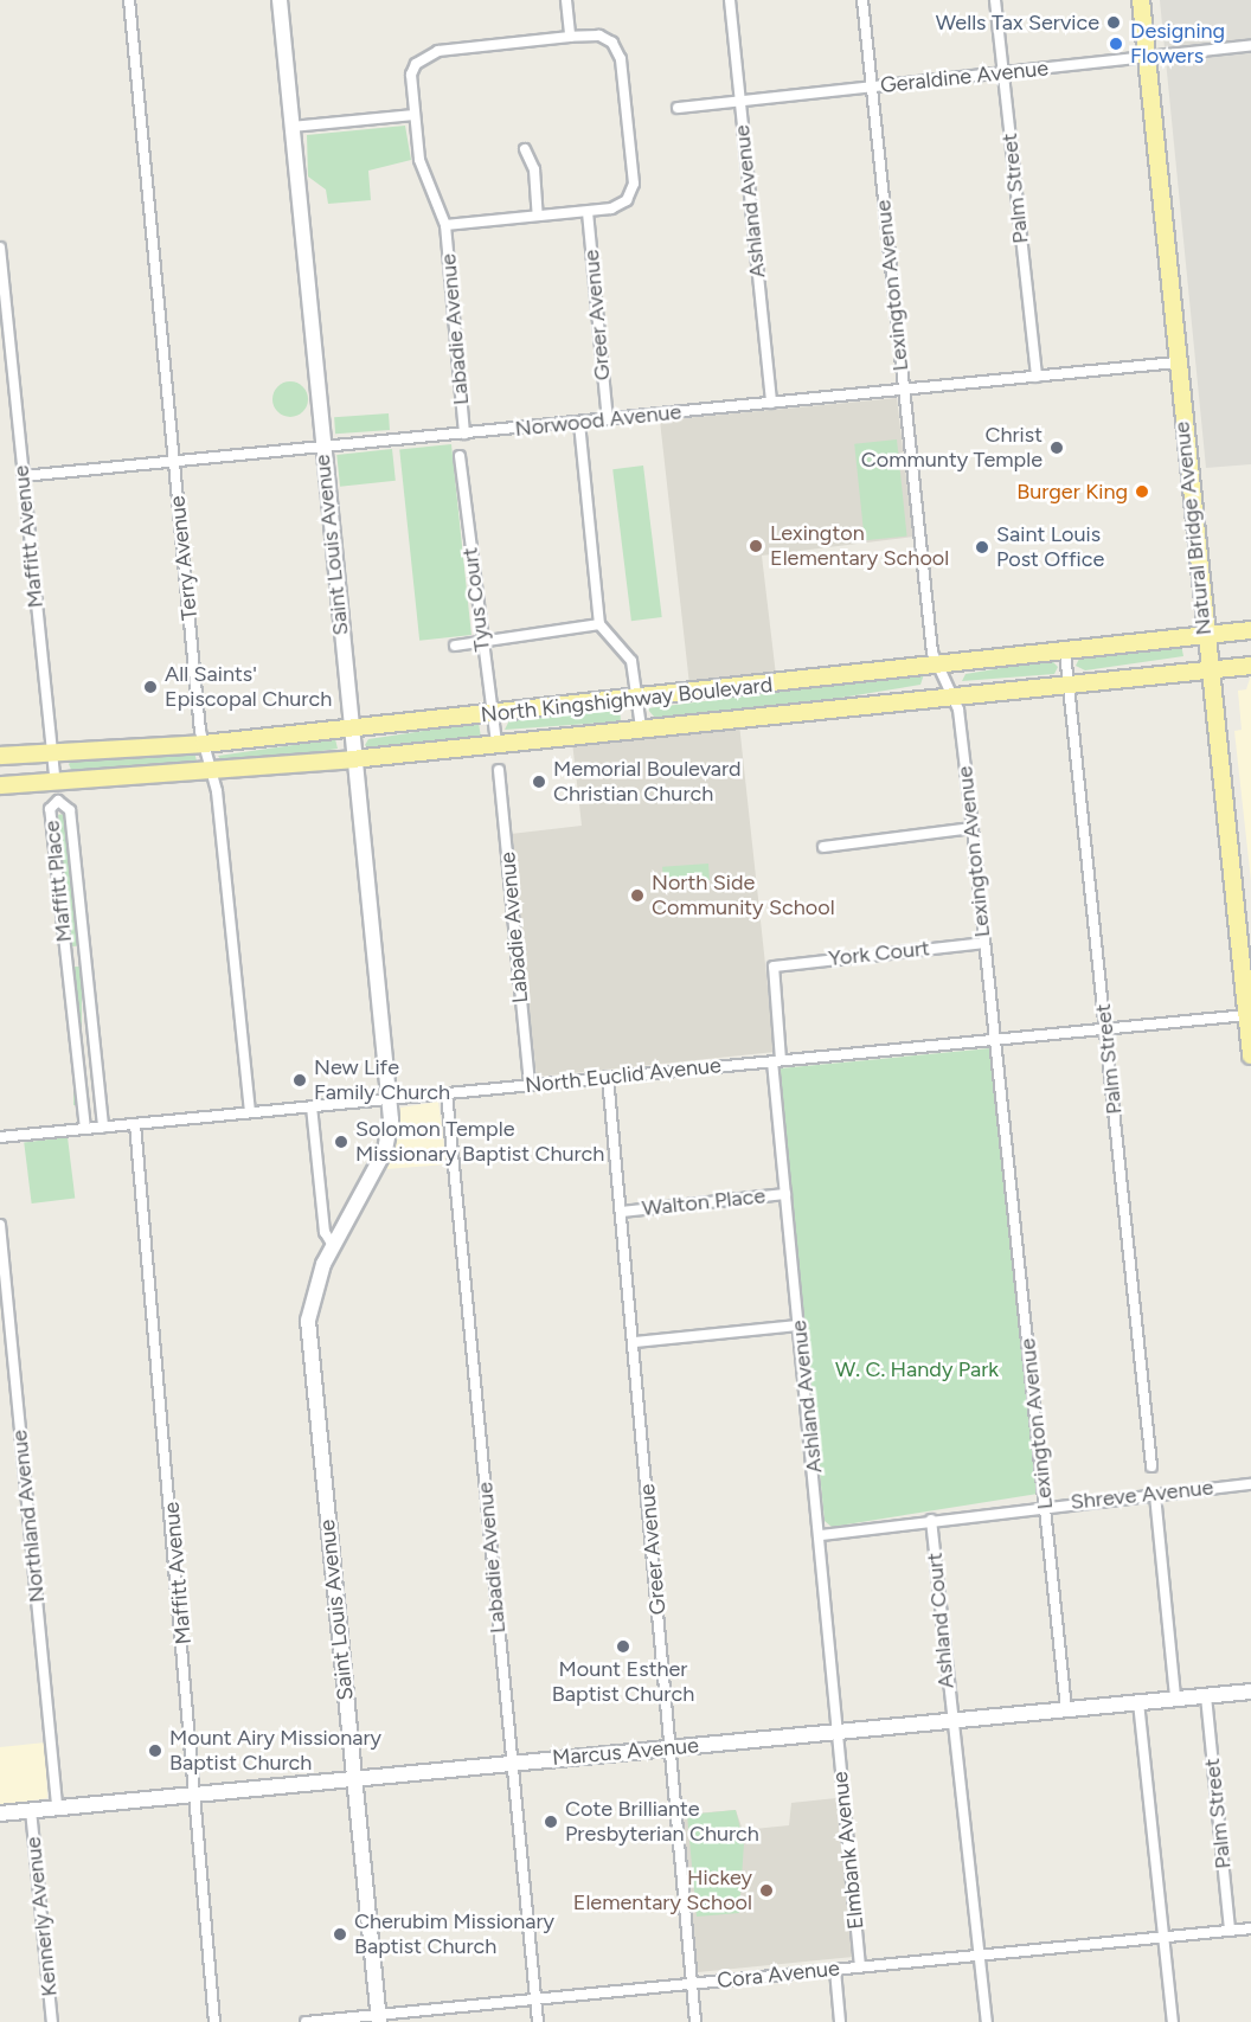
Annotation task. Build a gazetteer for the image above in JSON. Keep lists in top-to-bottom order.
{
  "streets": {
    "main road": ["Natural Bridge Avenue", "North Kingshighway Boulevard"],
    "street": [
      "Geraldine Avenue",
      "Palm Street",
      "Ashland Avenue",
      "Lexington Avenue",
      "Greer Avenue",
      "Labadie Avenue",
      "Norwood Avenue",
      "Maffitt Avenue",
      "Saint Louis Avenue",
      "Terry Avenue",
      "Tyus Court",
      "Maffitt Place",
      "York Court",
      "North Euclid Avenue",
      "Walton Place",
      "Shreve Avenue",
      "Northland Avenue",
      "Ashland Court",
      "Marcus Avenue",
      "Elmbank Avenue",
      "Kennerly Avenue",
      "Cora Avenue"
    ]
  },
  "crossings": [
    ["Geraldine Avenue", "Palm Street"],
    ["Geraldine Avenue", "Ashland Avenue"],
    ["Geraldine Avenue", "Lexington Avenue"],
    ["Geraldine Avenue", "Natural Bridge Avenue"],
    ["Palm Street", "Norwood Avenue"],
    ["Palm Street", "North Kingshighway Boulevard"],
    ["Palm Street", "North Euclid Avenue"],
    ["Palm Street", "Marcus Avenue"],
    ["Palm Street", "Cora Avenue"],
    ["Ashland Avenue", "Norwood Avenue"],
    ["Ashland Avenue", "York Court"],
    ["Ashland Avenue", "North Euclid Avenue"],
    ["Ashland Avenue", "Walton Place"],
    ["Ashland Avenue", "Shreve Avenue"],
    ["Ashland Avenue", "Marcus Avenue"],
    ["Ashland Avenue", "Elmbank Avenue"],
    ["Lexington Avenue", "Norwood Avenue"],
    ["Lexington Avenue", "North Kingshighway Boulevard"],
    ["Lexington Avenue", "York Court"],
    ["Lexington Avenue", "North Euclid Avenue"],
    ["Lexington Avenue", "Shreve Avenue"],
    ["Lexington Avenue", "Marcus Avenue"],
    ["Greer Avenue", "Labadie Avenue"],
    ["Greer Avenue", "Norwood Avenue"],
    ["Greer Avenue", "North Euclid Avenue"],
    ["Greer Avenue", "Walton Place"],
    ["Greer Avenue", "Marcus Avenue"],
    ["Greer Avenue", "Cora Avenue"],
    ["Labadie Avenue", "Norwood Avenue"],
    ["Labadie Avenue", "North Euclid Avenue"],
    ["Labadie Avenue", "Marcus Avenue"],
    ["Labadie Avenue", "Cora Avenue"],
    ["Norwood Avenue", "Natural Bridge Avenue"],
    ["Norwood Avenue", "Maffitt Avenue"],
    ["Norwood Avenue", "Saint Louis Avenue"],
    ["Norwood Avenue", "Terry Avenue"],
    ["Natural Bridge Avenue", "North Kingshighway Boulevard"],
    ["Natural Bridge Avenue", "North Euclid Avenue"],
    ["Maffitt Avenue", "North Kingshighway Boulevard"],
    ["Maffitt Avenue", "North Euclid Avenue"],
    ["Maffitt Avenue", "Marcus Avenue"],
    ["Saint Louis Avenue", "North Kingshighway Boulevard"],
    ["Saint Louis Avenue", "North Euclid Avenue"],
    ["Saint Louis Avenue", "Marcus Avenue"],
    ["Saint Louis Avenue", "Cora Avenue"],
    ["Terry Avenue", "North Kingshighway Boulevard"],
    ["Terry Avenue", "North Euclid Avenue"],
    ["Tyus Court", "North Kingshighway Boulevard"],
    ["Maffitt Place", "North Euclid Avenue"],
    ["Shreve Avenue", "Ashland Court"],
    ["Northland Avenue", "Marcus Avenue"],
    ["Ashland Court", "Marcus Avenue"],
    ["Marcus Avenue", "Elmbank Avenue"],
    ["Marcus Avenue", "Kennerly Avenue"],
    ["Elmbank Avenue", "Cora Avenue"]
  ],
  "parks": ["W. C. Handy Park"],
  "places": [
    "Wells Tax Service",
    "Designing Flowers",
    "Christ Communty Temple",
    "Burger King",
    "Lexington Elementary School",
    "Saint Louis Post Office",
    "All Saints' Episcopal Church",
    "Memorial Boulevard Christian Church",
    "North Side Community School",
    "New Life Family Church",
    "Solomon Temple Missionary Baptist Church",
    "Mount Esther Baptist Church",
    "Mount Airy Missionary Baptist Church",
    "Cote Brilliante Presbyterian Church",
    "Hickey Elementary School",
    "Cherubim Missionary Baptist Church"
  ]
}
